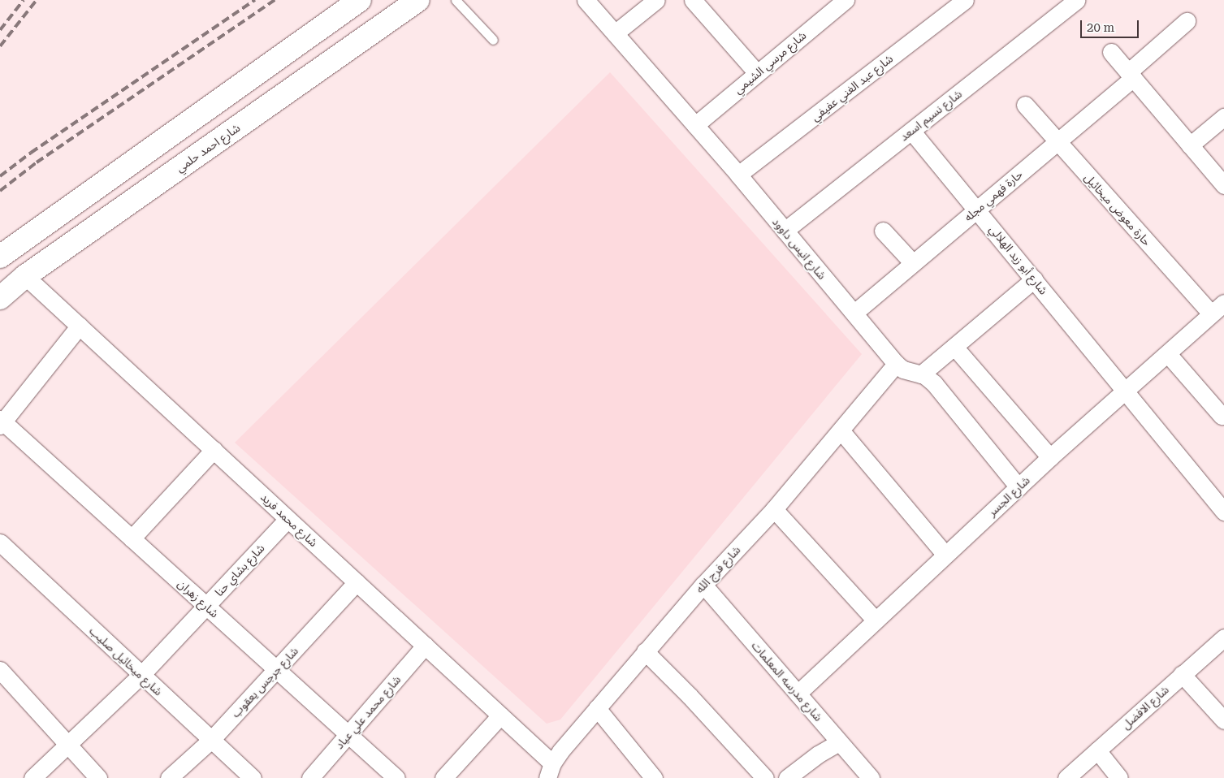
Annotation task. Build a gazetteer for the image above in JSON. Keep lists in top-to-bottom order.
{
  "streets": {
    "main road": ["شارع احمد حلمي"],
    "street": [
      "شارع مرسي الشيمي",
      "شارع عبد الغني عفيفي",
      "شارع نسيم اسعد",
      "حارة فهمي مجله",
      "حارة معوض ميخائيل",
      "شارع انيس داوود",
      "شارع أبو زيد الهلالي",
      "شارع الجسر",
      "شارع محمد فريد",
      "شارع فرج الله",
      "شارع بشاي حنا",
      "شارع زهران",
      "شارع ميخائيل صليب",
      "شارع مدرسه المعلمات",
      "شارع جرجس يعقوب",
      "شارع الافضل",
      "شارع محمد علي عياد"
    ]
  },
  "crossings": [
    ["شارع مرسي الشيمي", "شارع انيس داوود"],
    ["شارع عبد الغني عفيفي", "شارع انيس داوود"],
    ["شارع نسيم اسعد", "شارع انيس داوود"],
    ["شارع نسيم اسعد", "شارع أبو زيد الهلالي"],
    ["شارع احمد حلمي", "شارع محمد فريد"],
    ["حارة فهمي مجله", "حارة معوض ميخائيل"],
    ["حارة فهمي مجله", "شارع انيس داوود"],
    ["حارة فهمي مجله", "شارع أبو زيد الهلالي"],
    ["حارة معوض ميخائيل", "شارع الجسر"],
    ["شارع انيس داوود", "شارع الجسر"],
    ["شارع انيس داوود", "شارع فرج الله"],
    ["شارع أبو زيد الهلالي", "شارع الجسر"],
    ["شارع الجسر", "شارع مدرسه المعلمات"],
    ["شارع محمد فريد", "شارع فرج الله"],
    ["شارع محمد فريد", "شارع بشاي حنا"],
    ["شارع محمد فريد", "شارع جرجس يعقوب"],
    ["شارع محمد فريد", "شارع محمد علي عياد"],
    ["شارع فرج الله", "شارع مدرسه المعلمات"],
    ["شارع بشاي حنا", "شارع زهران"],
    ["شارع بشاي حنا", "شارع ميخائيل صليب"],
    ["شارع زهران", "شارع جرجس يعقوب"],
    ["شارع زهران", "شارع محمد علي عياد"],
    ["شارع ميخائيل صليب", "شارع جرجس يعقوب"]
  ],
  "scale_bar": "20 m"
}
